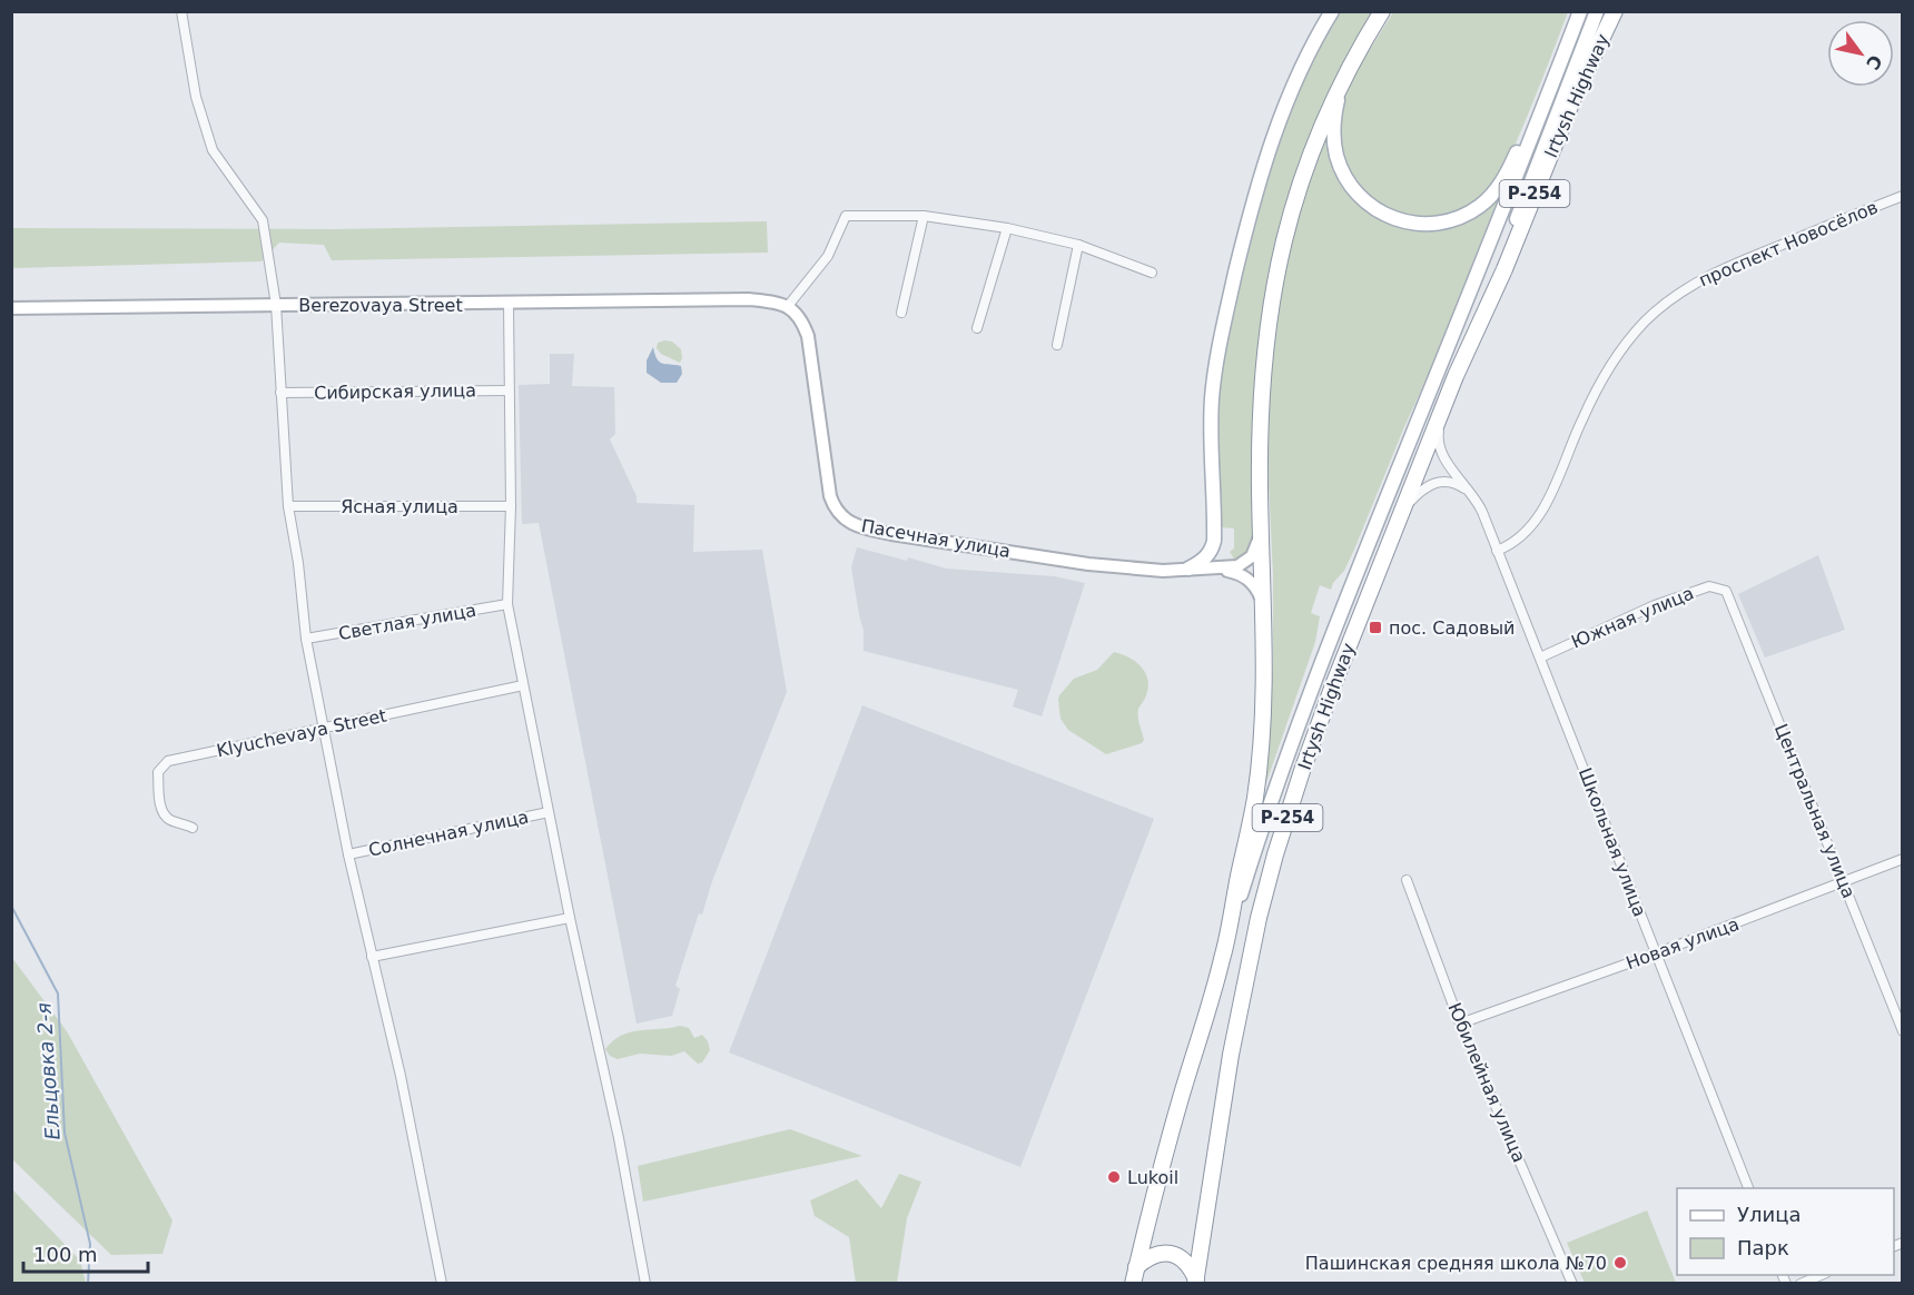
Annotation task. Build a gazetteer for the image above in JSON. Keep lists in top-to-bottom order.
{
  "streets": {
    "highway": ["Irtysh Highway", "Р-254"],
    "main road": ["Berezovaya Street", "Пасечная улица"],
    "street": [
      "проспект Новосёлов",
      "Сибирская улица",
      "Ясная улица",
      "Южная улица",
      "Светлая улица",
      "Klyuchevaya Street",
      "Центральная улица",
      "Солнечная улица",
      "Школьная улица",
      "Новая улица",
      "Юбилейная улица"
    ]
  },
  "crossings": [
    ["Irtysh Highway", "Школьная улица"],
    ["проспект Новосёлов", "Школьная улица"],
    ["Berezovaya Street", "Пасечная улица"],
    ["Южная улица", "Центральная улица"],
    ["Южная улица", "Школьная улица"],
    ["Центральная улица", "Новая улица"],
    ["Школьная улица", "Новая улица"],
    ["Новая улица", "Юбилейная улица"]
  ],
  "water": ["Ельцовка 2-я"],
  "places": {
    "transit": ["пос. Садовый"],
    "other": ["Lukoil", "Пашинская средняя школа №70"]
  },
  "legend": ["Улица", "Парк"],
  "scale_bar": "100 m",
  "north": "bottom right"
}
